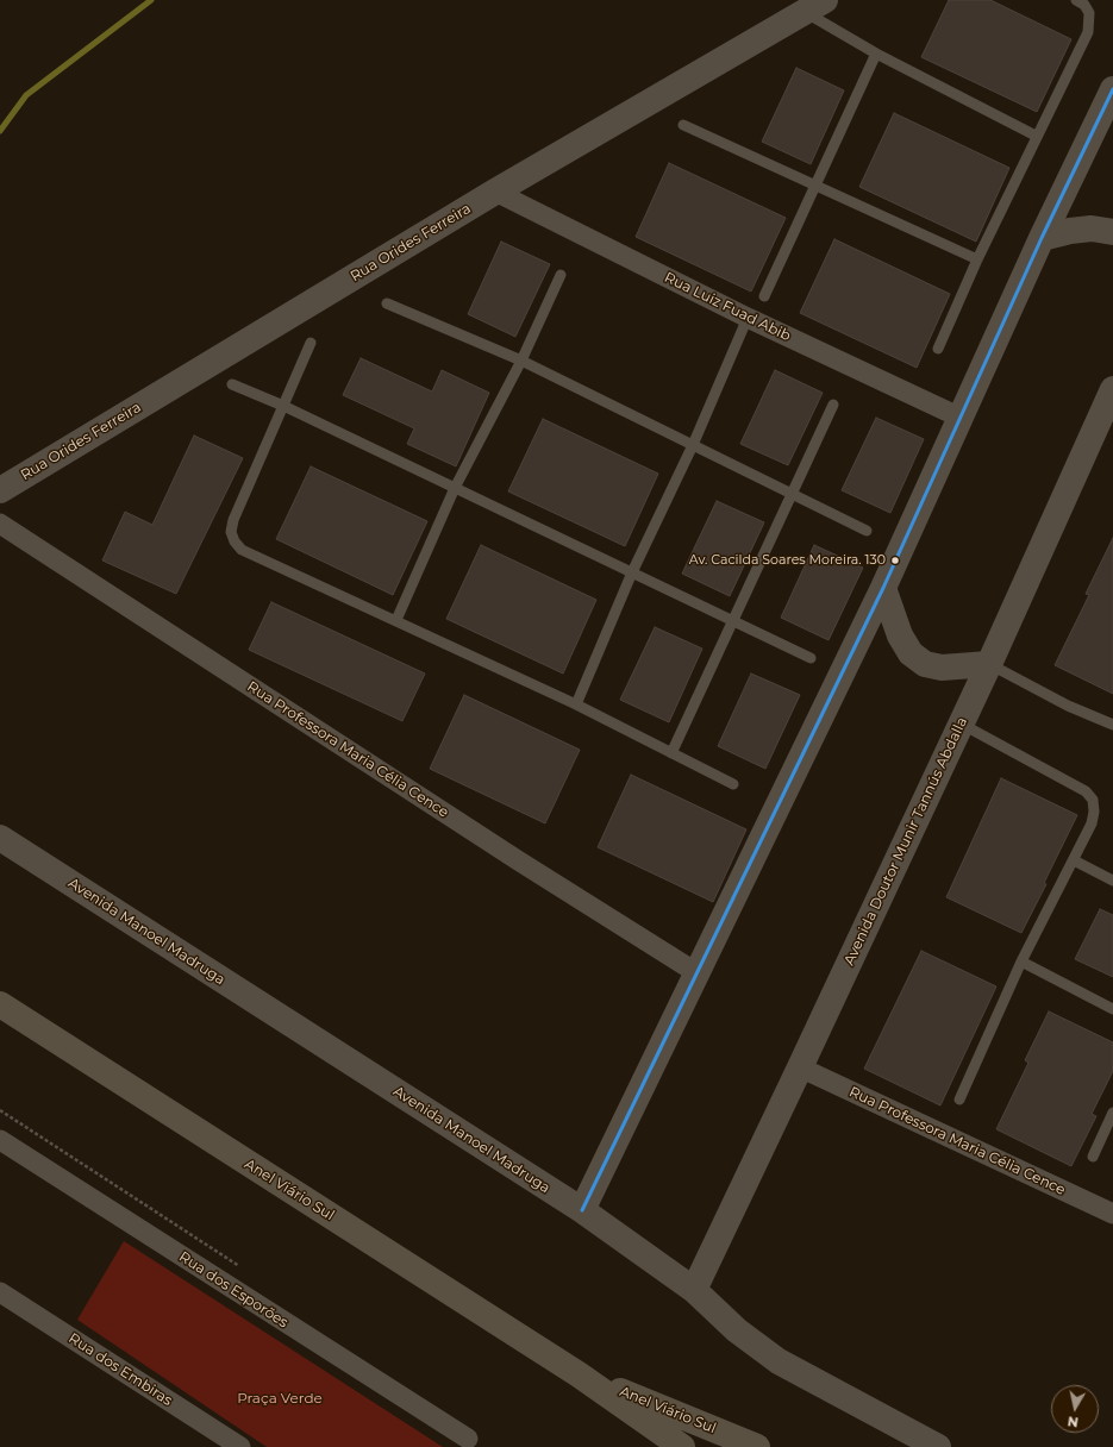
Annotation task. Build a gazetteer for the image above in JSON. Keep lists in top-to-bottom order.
{
  "streets": {
    "main road": ["Anel Viário Sul"],
    "street": [
      "Rua Orides Ferreira",
      "Rua Luiz Fuad Abib",
      "Rua Professora Maria Célia Cence",
      "Avenida Doutor Munir Tannús Abdalla",
      "Avenida Manoel Madruga",
      "Rua dos Esporões",
      "Rua dos Embiras"
    ]
  },
  "crossings": [
    ["Rua Orides Ferreira", "Rua Luiz Fuad Abib"],
    ["Rua Professora Maria Célia Cence", "Avenida Doutor Munir Tannús Abdalla"],
    ["Avenida Doutor Munir Tannús Abdalla", "Avenida Manoel Madruga"]
  ],
  "parks": ["Praça Verde"],
  "places": ["Av. Cacilda Soares Moreira. 130"],
  "north": "bottom"
}
